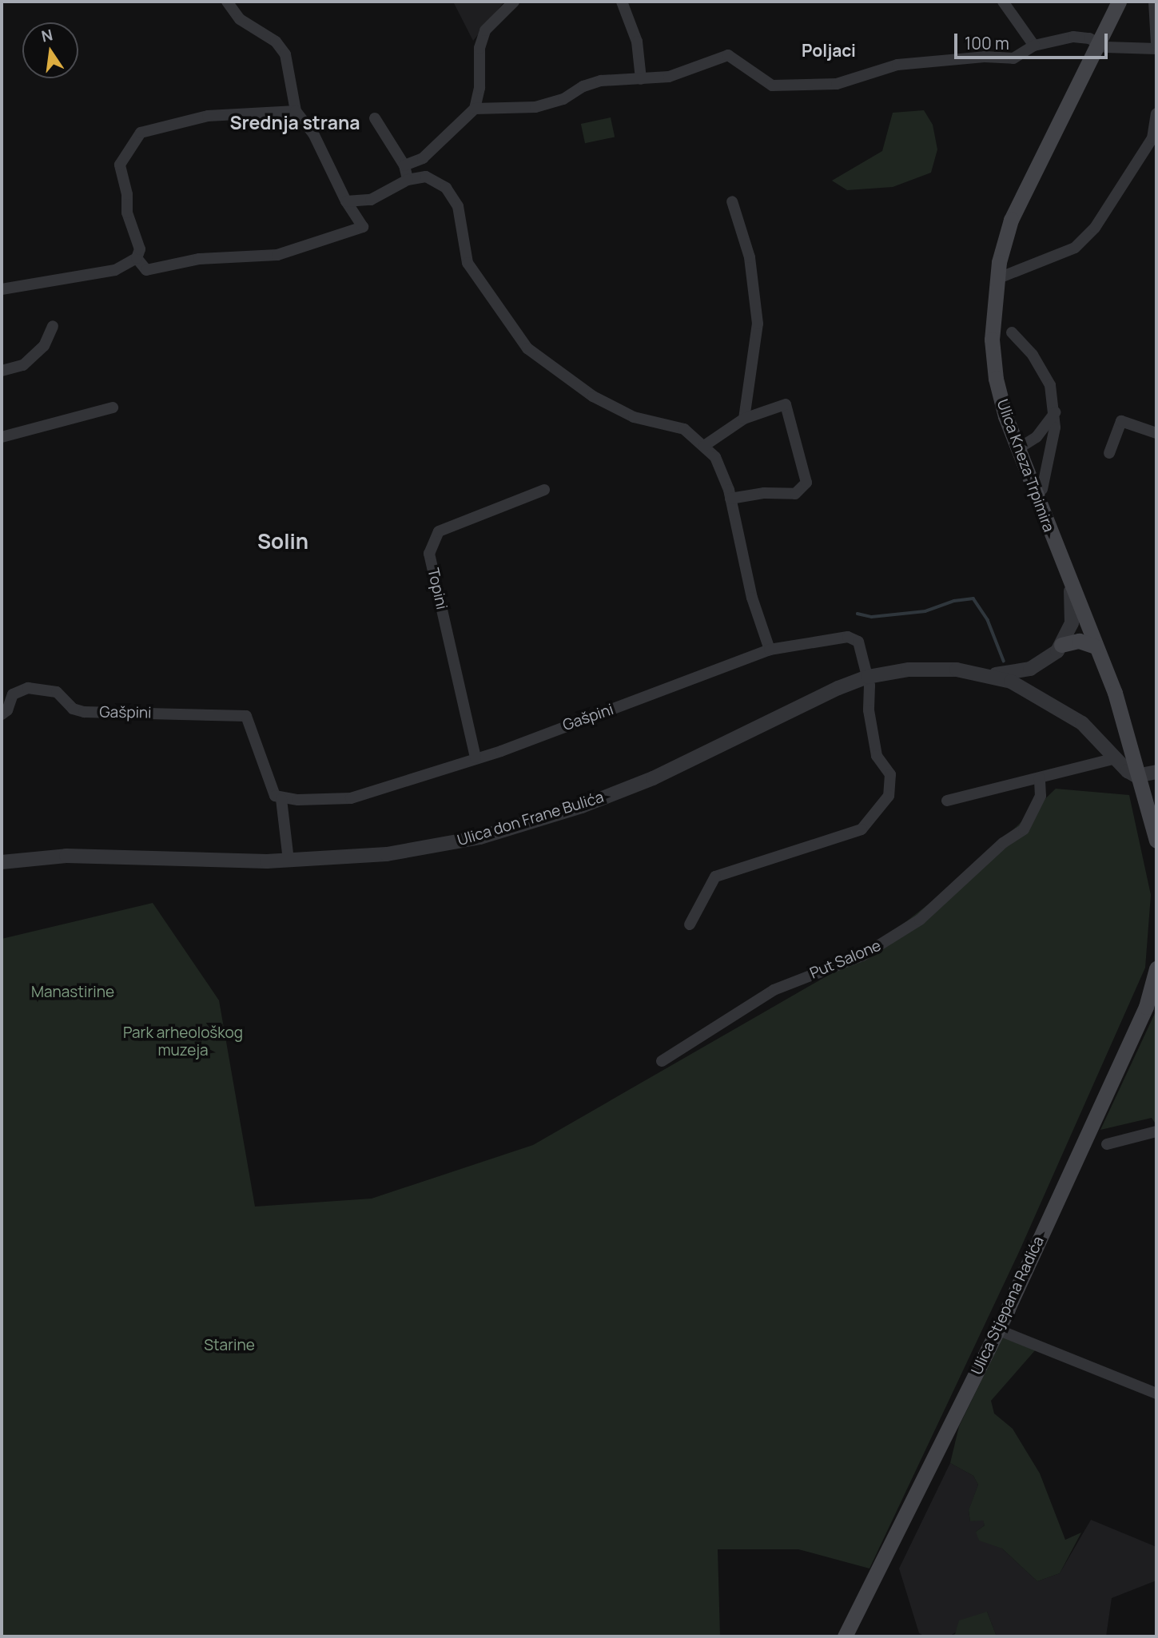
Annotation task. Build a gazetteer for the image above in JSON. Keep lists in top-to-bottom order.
{
  "streets": {
    "main road": ["Ulica Kneza Trpimira", "Ulica Stjepana Radića"],
    "street": [
      "Topini",
      "Gašpini",
      "Ulica don Frane Bulića",
      "Put Salone"
    ]
  },
  "crossings": [
    ["Ulica Kneza Trpimira", "Ulica don Frane Bulića"],
    ["Topini", "Gašpini"],
    ["Gašpini", "Ulica don Frane Bulića"]
  ],
  "districts": ["Poljaci", "Srednja strana", "Solin"],
  "parks": ["Manastirine", "Park arheološkog muzeja", "Starine"],
  "scale_bar": "100 m",
  "north": "top"
}
